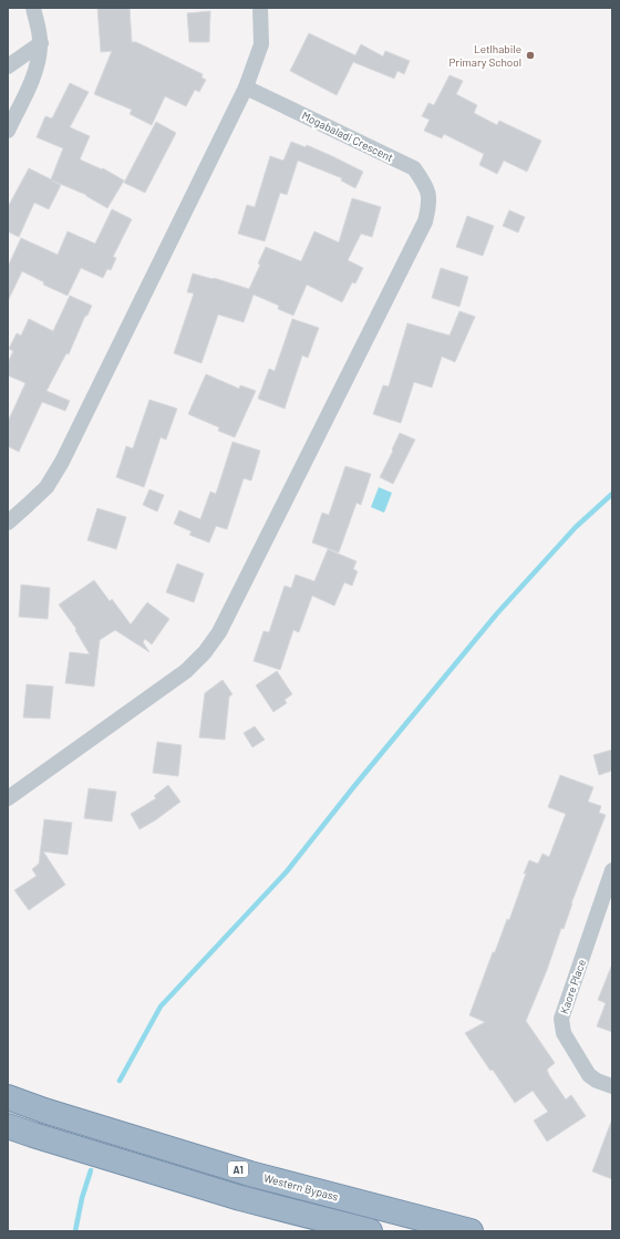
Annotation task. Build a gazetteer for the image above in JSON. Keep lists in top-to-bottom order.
{
  "streets": {
    "highway": ["A1", "Western Bypass"],
    "street": ["Mogabaladi Crescent", "Kaore Place"]
  },
  "places": ["Letlhabile Primary School"]
}
